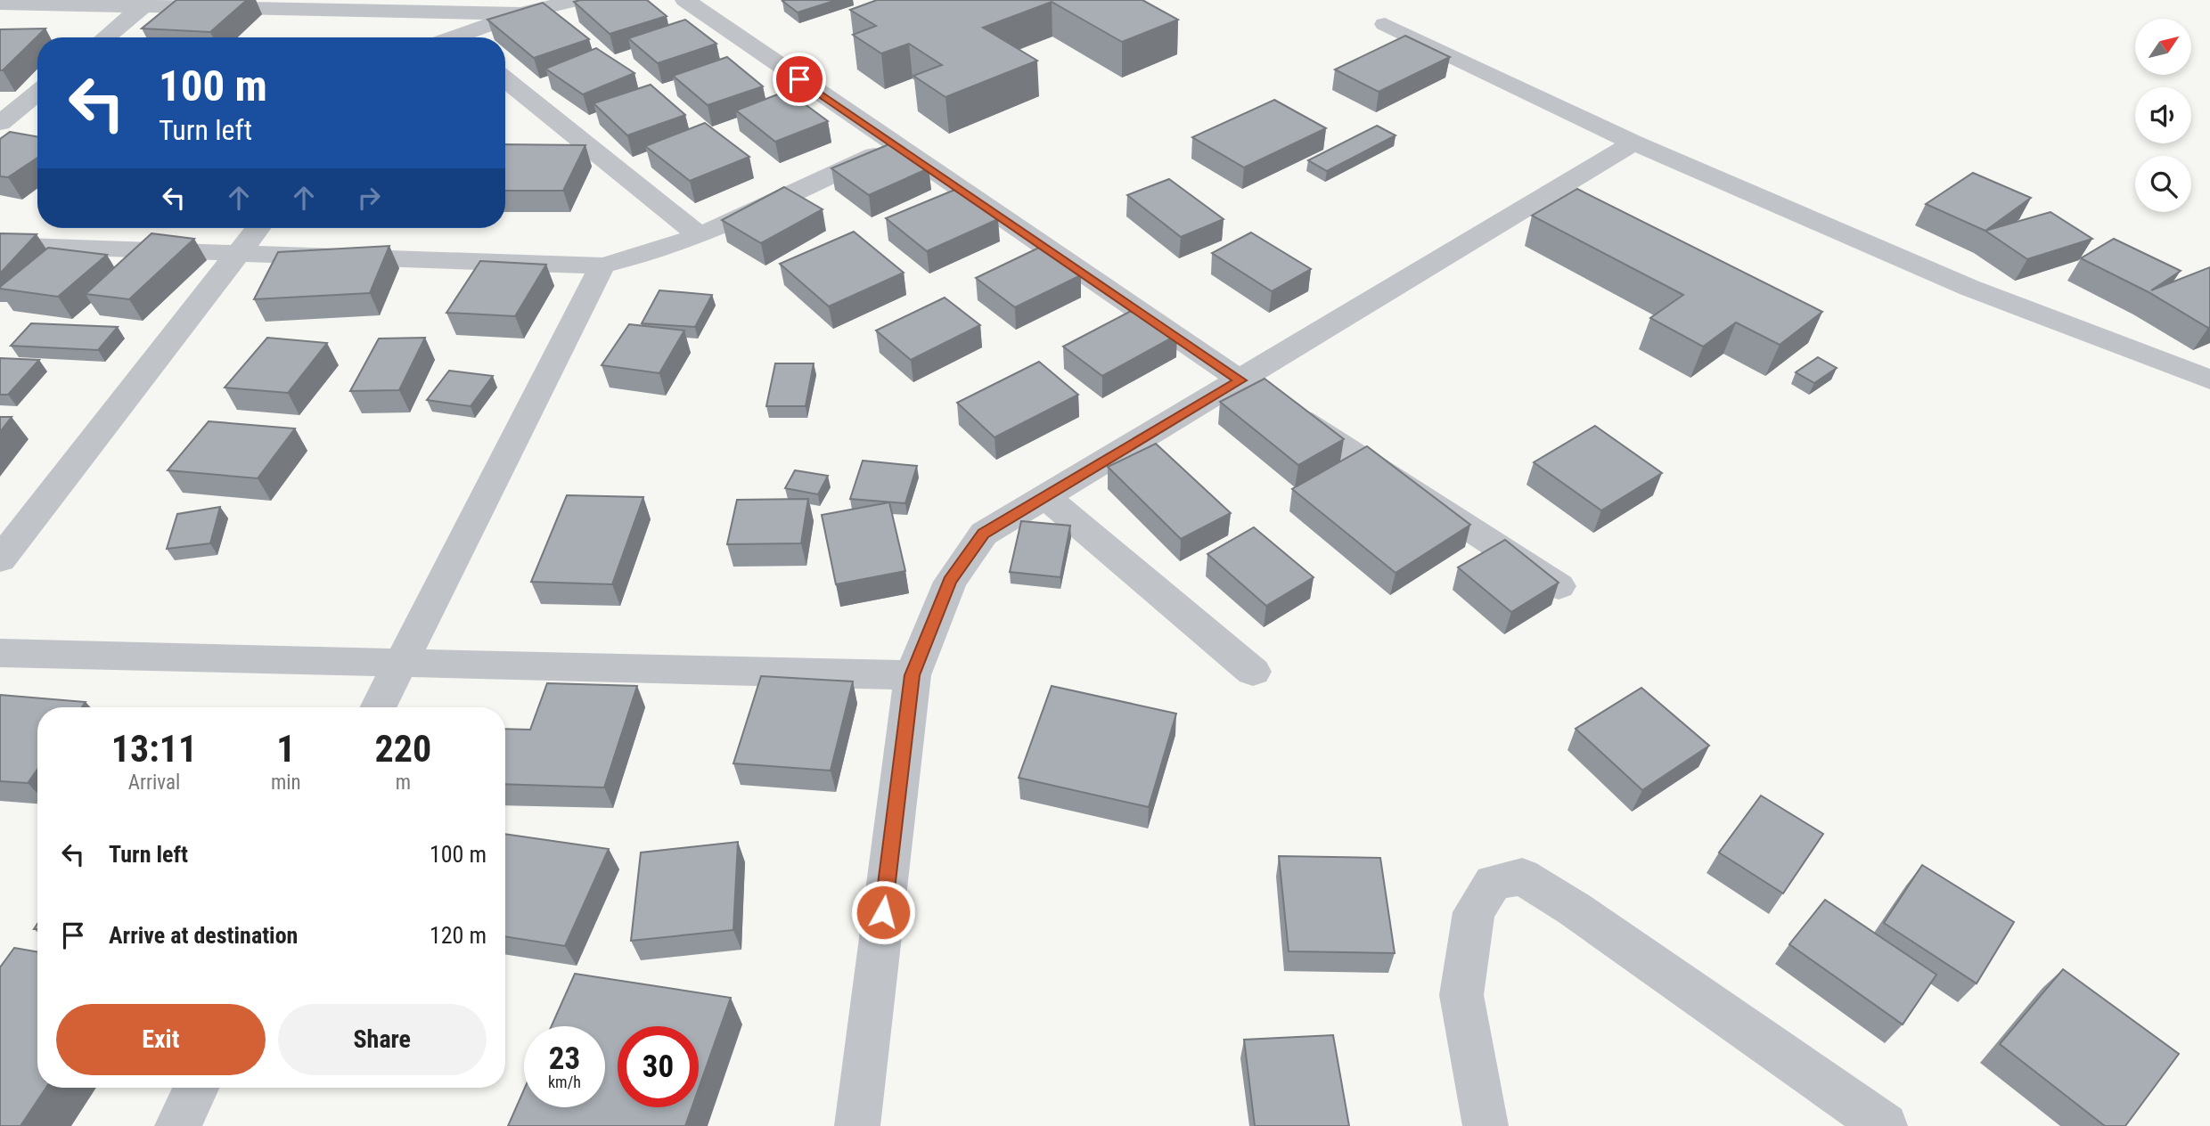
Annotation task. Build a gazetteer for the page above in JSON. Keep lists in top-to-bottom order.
{
  "north": "top right",
  "page": {
    "turn": ["100 m", "Turn left"],
    "eta": [
      "13:11",
      "Arrival",
      "1",
      "min",
      "220",
      "m"
    ],
    "list": [
      {
        "name": "Turn left",
        "value": "100 m"
      },
      {
        "name": "Arrive at destination",
        "value": "120 m"
      }
    ],
    "buttons": ["Exit", "Share"],
    "speed": "23 km/h",
    "limit": "30"
  }
}
